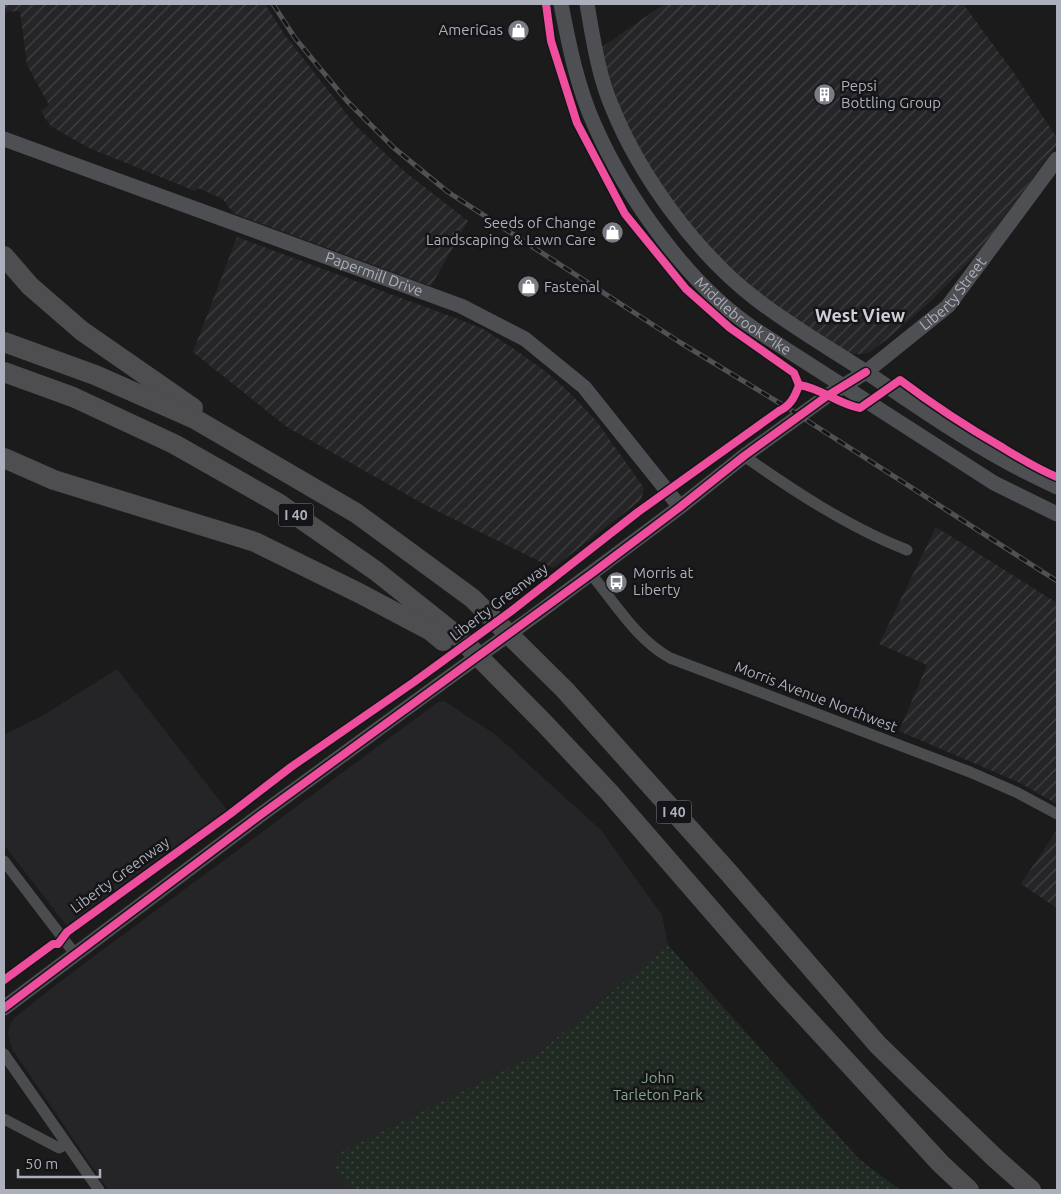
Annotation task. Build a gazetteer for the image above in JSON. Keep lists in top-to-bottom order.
{
  "streets": {
    "highway": ["I 40"],
    "main road": ["Papermill Drive", "Liberty Street", "Middlebrook Pike"],
    "street": ["Morris Avenue Northwest"],
    "cycle path": ["Liberty Greenway"]
  },
  "crossings": [
    ["Papermill Drive", "Liberty Street"],
    ["Liberty Street", "Middlebrook Pike"],
    ["Liberty Street", "Morris Avenue Northwest"]
  ],
  "districts": ["West View"],
  "parks": ["John Tarleton Park"],
  "places": {
    "shop": ["AmeriGas", "Seeds of Change Landscaping & Lawn Care", "Fastenal"],
    "building": ["Pepsi Bottling Group"],
    "bus stop": ["Morris at Liberty"]
  },
  "scale_bar": "50 m"
}
